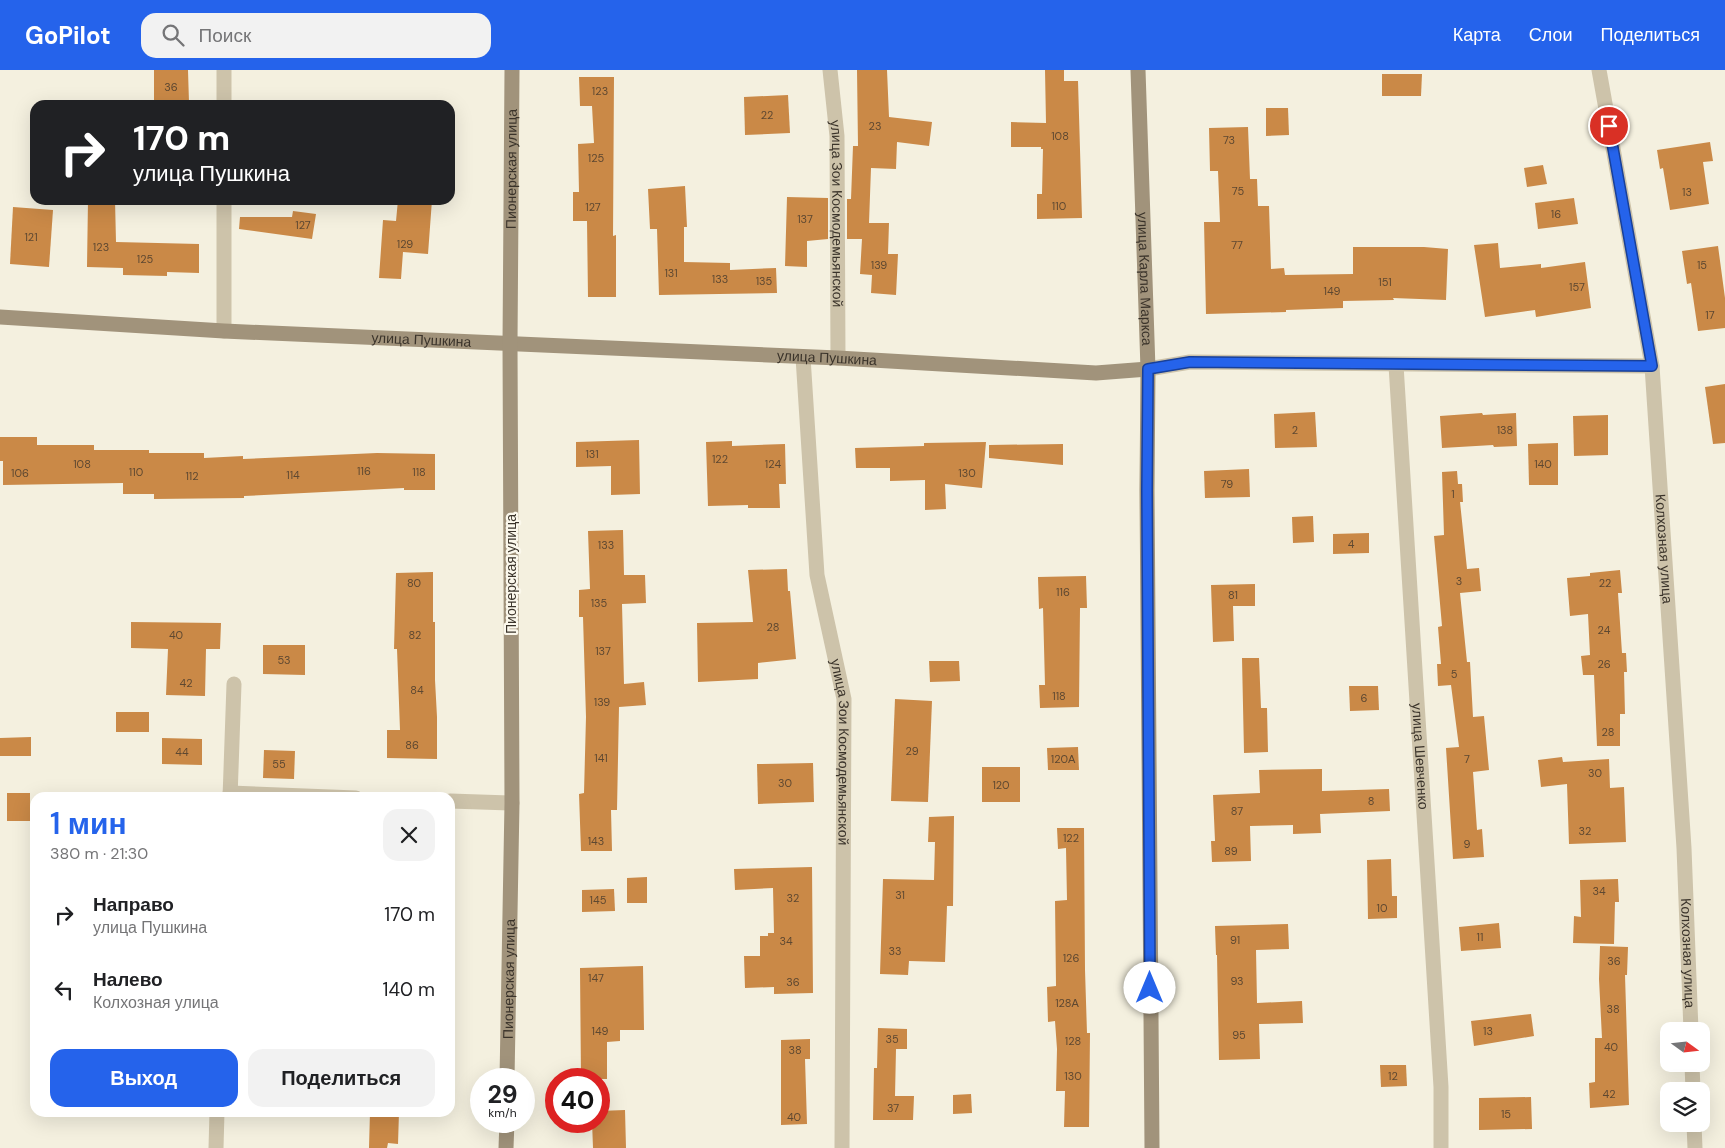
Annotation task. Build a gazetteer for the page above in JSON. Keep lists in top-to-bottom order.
{
  "streets": {
    "street": [
      "Пионерская улица",
      "улица Зои Космодемьянской",
      "улица Карла Маркса",
      "улица Пушкина",
      "Колхозная улица",
      "улица Шевченко"
    ]
  },
  "crossings": [
    ["Пионерская улица", "улица Пушкина"],
    ["улица Зои Космодемьянской", "улица Пушкина"],
    ["улица Карла Маркса", "улица Пушкина"],
    ["улица Пушкина", "Колхозная улица"],
    ["улица Пушкина", "улица Шевченко"]
  ],
  "house_numbers": [
    "36",
    "123",
    "22",
    "23",
    "108",
    "73",
    "125",
    "75",
    "13",
    "110",
    "127",
    "16",
    "137",
    "127",
    "121",
    "129",
    "77",
    "123",
    "125",
    "139",
    "15",
    "131",
    "133",
    "135",
    "151",
    "157",
    "149",
    "17",
    "2",
    "138",
    "131",
    "122",
    "108",
    "124",
    "140",
    "116",
    "110",
    "118",
    "106",
    "130",
    "114",
    "112",
    "79",
    "1",
    "4",
    "133",
    "3",
    "80",
    "22",
    "116",
    "81",
    "135",
    "28",
    "24",
    "40",
    "82",
    "137",
    "53",
    "26",
    "5",
    "42",
    "84",
    "118",
    "6",
    "139",
    "28",
    "86",
    "29",
    "44",
    "141",
    "120А",
    "7",
    "55",
    "30",
    "30",
    "120",
    "8",
    "87",
    "32",
    "122",
    "143",
    "9",
    "89",
    "34",
    "31",
    "32",
    "145",
    "10",
    "11",
    "91",
    "34",
    "33",
    "126",
    "36",
    "147",
    "93",
    "36",
    "128А",
    "38",
    "149",
    "13",
    "95",
    "35",
    "128",
    "40",
    "38",
    "130",
    "12",
    "42",
    "37",
    "15",
    "40"
  ],
  "north": "right",
  "page": {
    "header": "GoPilot",
    "search": "Поиск",
    "nav": ["Карта", "Слои", "Поделиться"],
    "turn": ["170 m", "улица Пушкина"],
    "heading": ["1 мин", "380 m · 21:30"],
    "list": [
      {
        "name": "Направо",
        "note": "улица Пушкина",
        "value": "170 m"
      },
      {
        "name": "Налево",
        "note": "Колхозная улица",
        "value": "140 m"
      }
    ],
    "buttons": ["Выход", "Поделиться"],
    "speed": "29 km/h",
    "limit": "40"
  }
}
